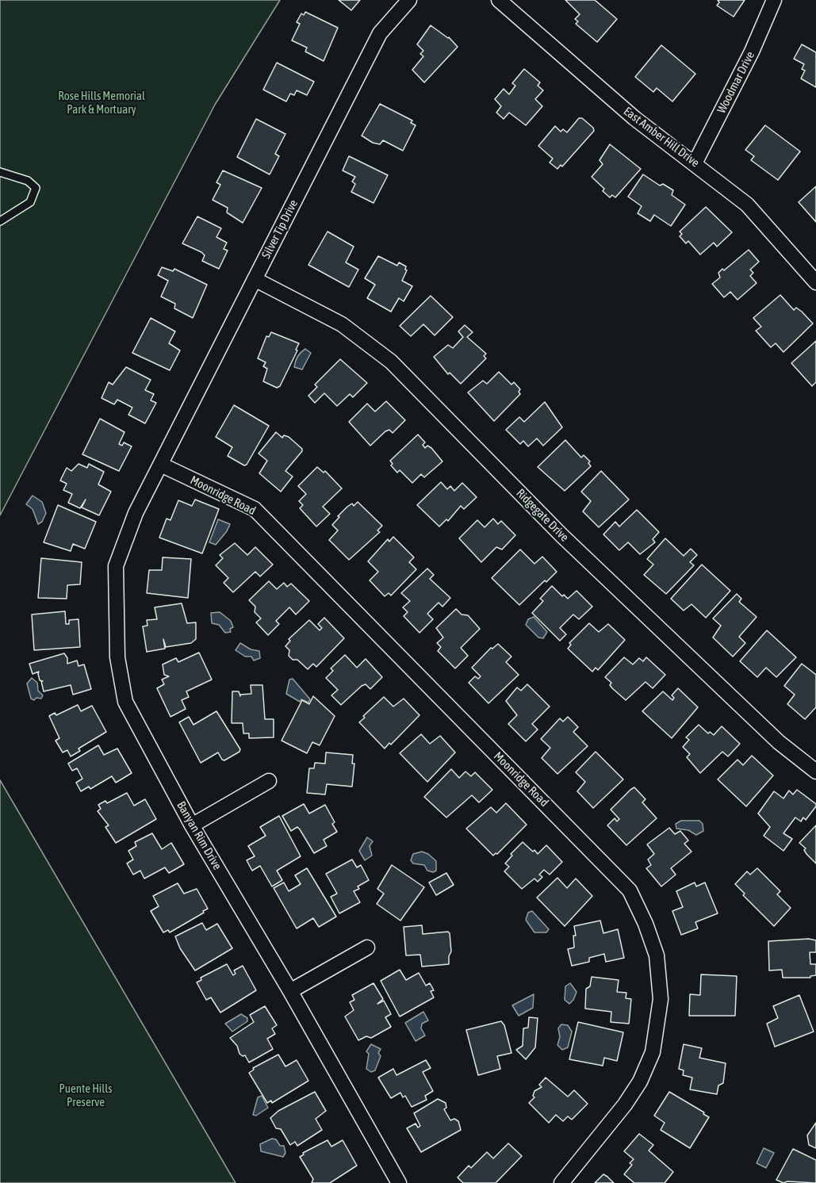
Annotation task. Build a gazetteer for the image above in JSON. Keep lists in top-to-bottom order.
{
  "streets": {
    "street": [
      "Woodmar Drive",
      "East Amber Hill Drive",
      "Silver Tip Drive",
      "Moonridge Road",
      "Ridgegate Drive",
      "Banyan Rim Drive"
    ]
  },
  "crossings": [
    ["Woodmar Drive", "East Amber Hill Drive"],
    ["Silver Tip Drive", "Moonridge Road"],
    ["Silver Tip Drive", "Ridgegate Drive"],
    ["Silver Tip Drive", "Banyan Rim Drive"],
    ["Moonridge Road", "Banyan Rim Drive"]
  ],
  "parks": ["Rose Hills Memorial Park & Mortuary", "Puente Hills Preserve"]
}
